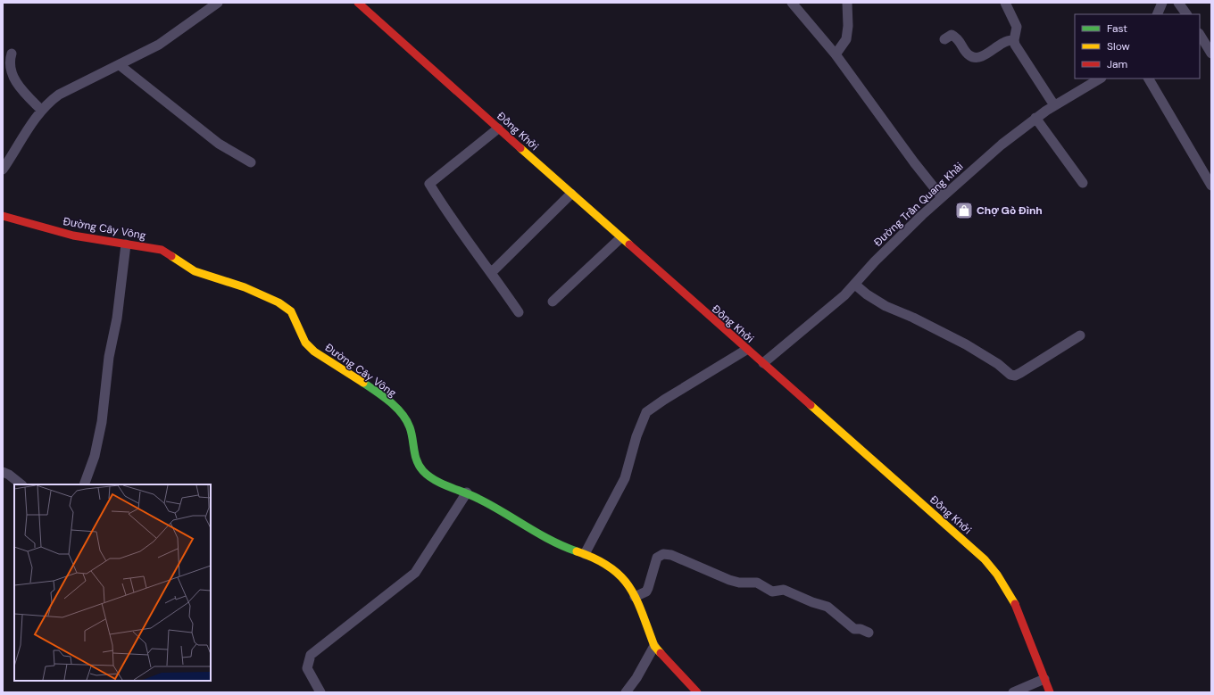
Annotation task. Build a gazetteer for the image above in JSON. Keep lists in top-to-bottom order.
{
  "streets": {
    "main road": ["Đồng Khởi", "Đường Cây Vông"],
    "street": ["Đường Trần Quang Khải"]
  },
  "crossings": [
    ["Đồng Khởi", "Đường Trần Quang Khải"]
  ],
  "places": {
    "shop": ["Chợ Gò Đình"]
  },
  "legend": ["Fast", "Slow", "Jam"]
}
